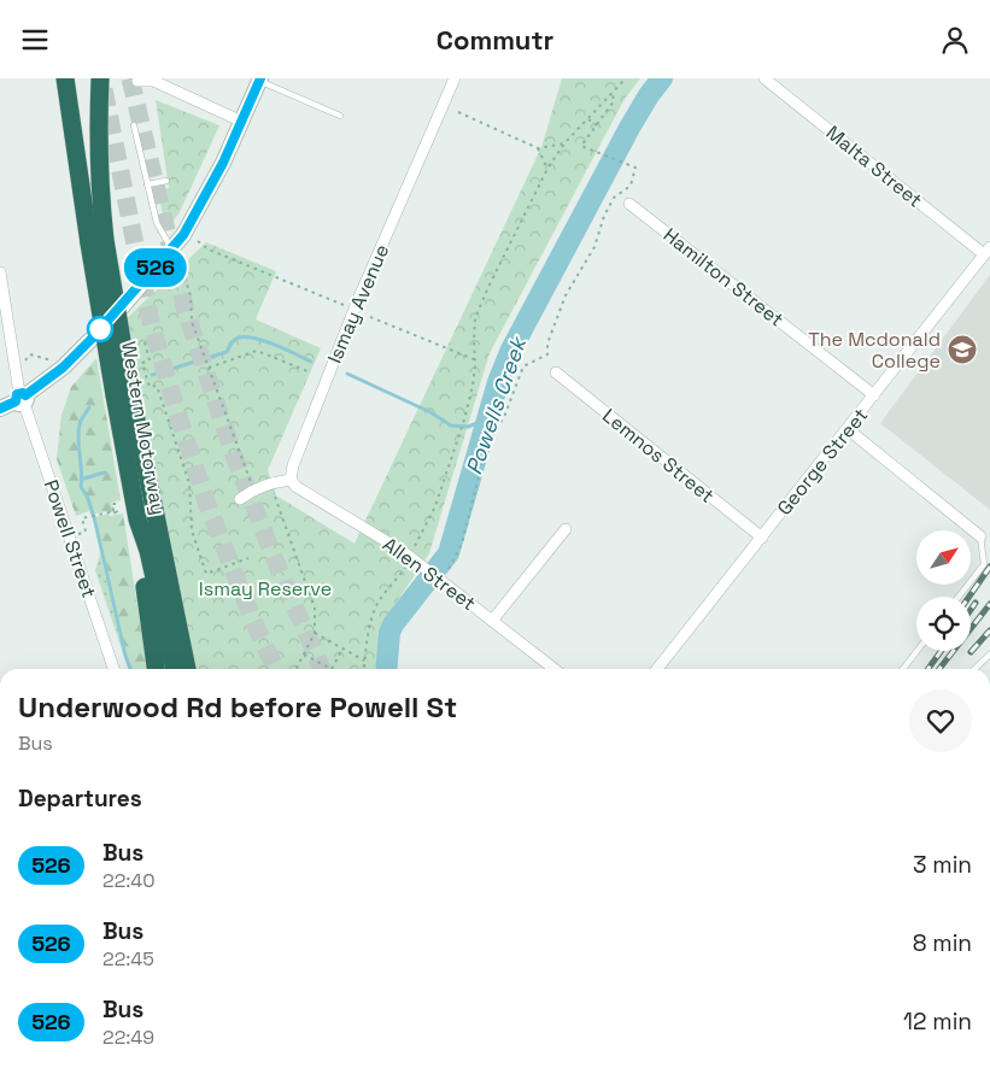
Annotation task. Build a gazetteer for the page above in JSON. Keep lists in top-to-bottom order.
{
  "streets": {
    "highway": ["Western Motorway"],
    "street": [
      "Malta Street",
      "Hamilton Street",
      "Ismay Avenue",
      "Lemnos Street",
      "George Street",
      "Powell Street",
      "Allen Street"
    ]
  },
  "crossings": [
    ["Malta Street", "George Street"],
    ["Hamilton Street", "George Street"],
    ["Ismay Avenue", "Allen Street"],
    ["Lemnos Street", "George Street"]
  ],
  "water": ["Powells Creek"],
  "parks": ["Ismay Reserve"],
  "places": {
    "school or university": ["The Mcdonald College"]
  },
  "lines": ["bus line 526"],
  "north": "top right",
  "page": {
    "header": "Commutr",
    "on_map": "526",
    "heading": [
      ["Underwood Rd before Powell St", "Bus"],
      "Departures"
    ],
    "list": [
      {
        "mark": "526",
        "name": "Bus",
        "note": "22:40",
        "value": "3 min"
      },
      {
        "mark": "526",
        "name": "Bus",
        "note": "22:45",
        "value": "8 min"
      },
      {
        "mark": "526",
        "name": "Bus",
        "note": "22:49",
        "value": "12 min"
      }
    ]
  }
}
